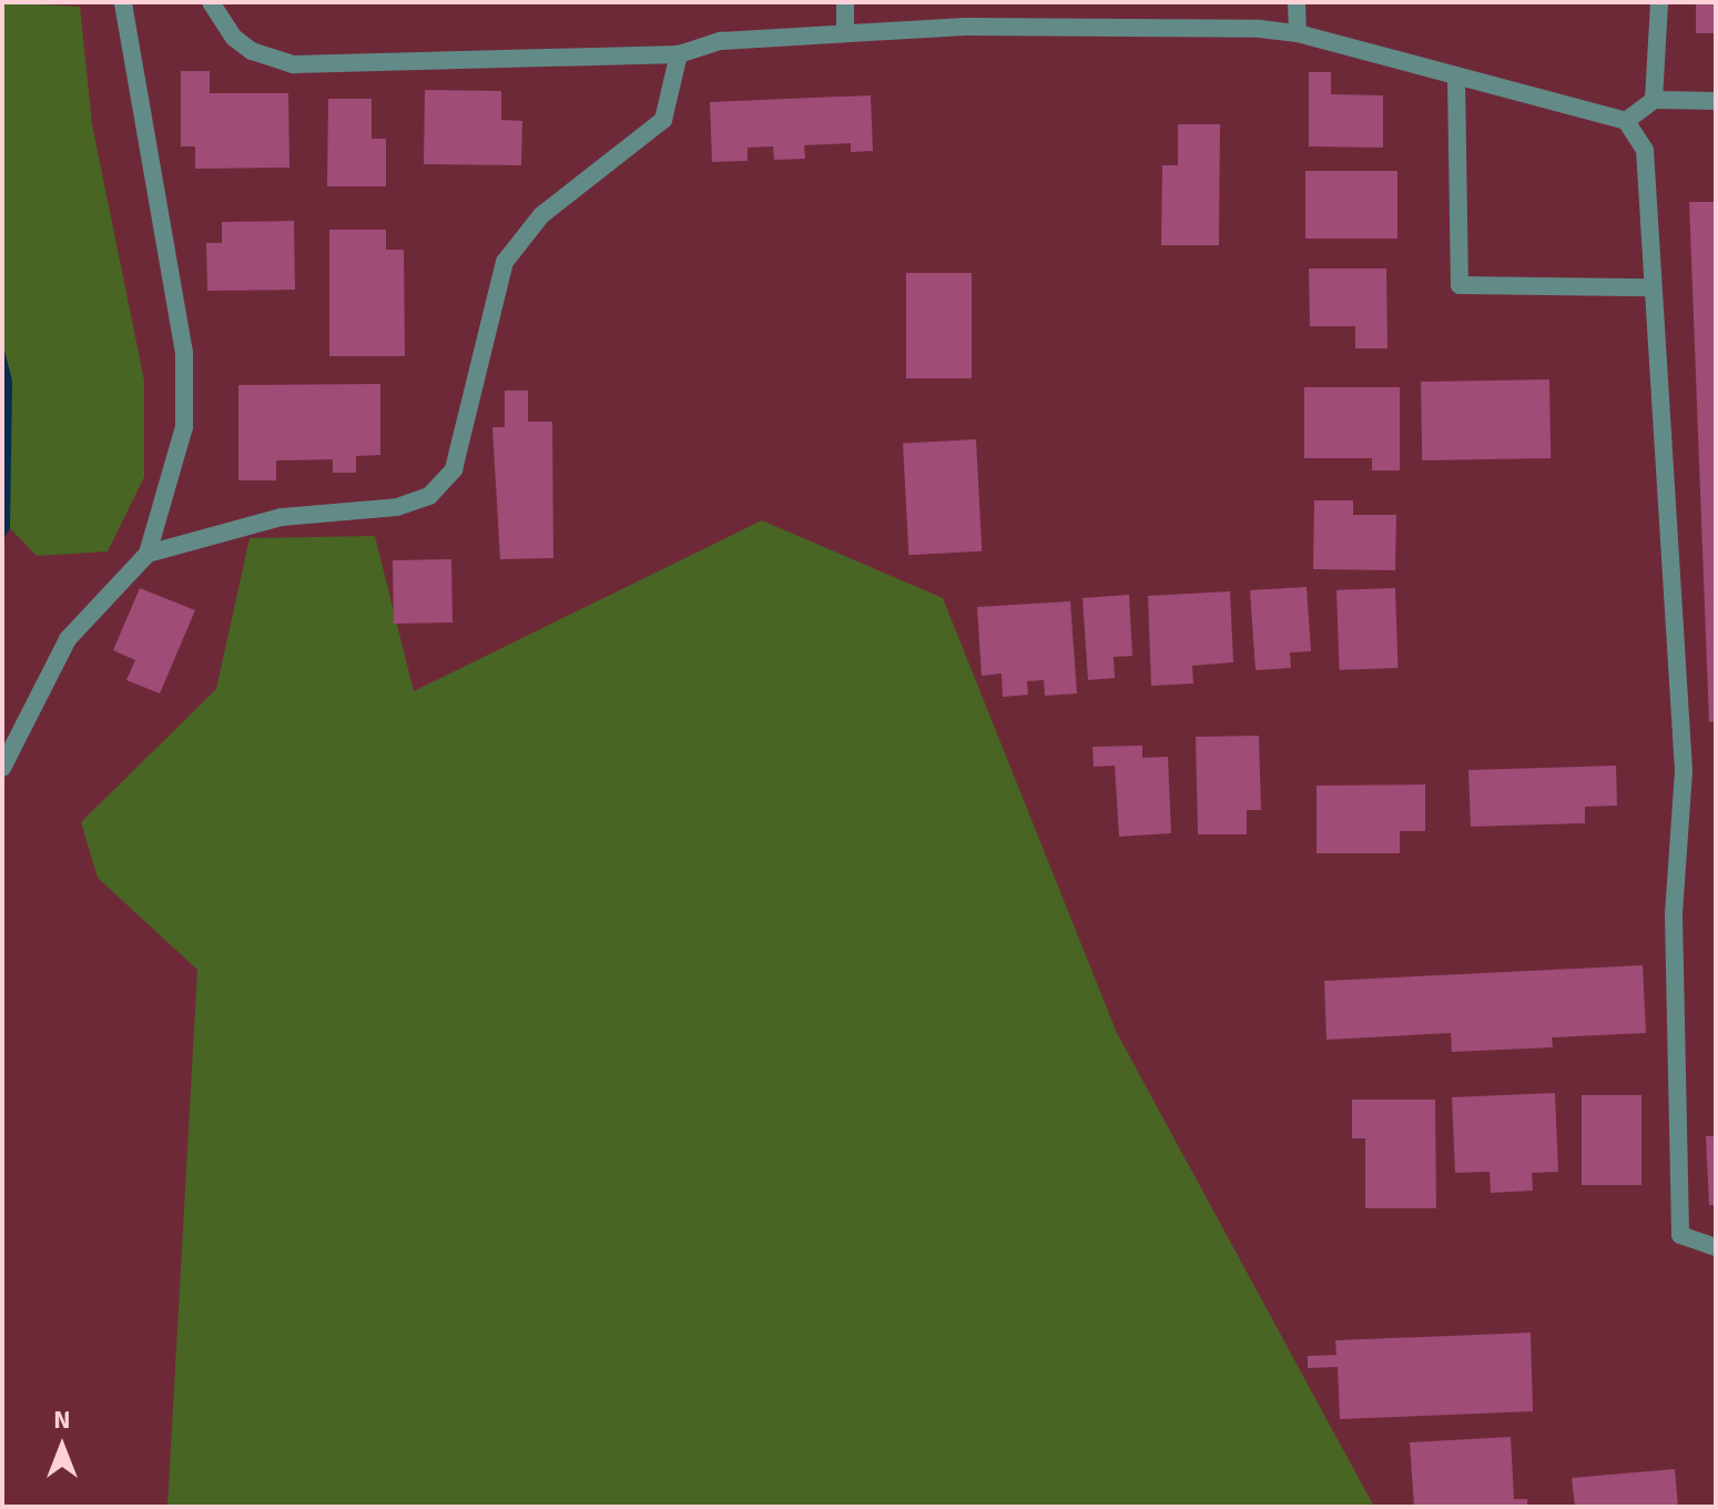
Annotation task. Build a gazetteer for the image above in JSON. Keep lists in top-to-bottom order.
{
  "north": "top"
}
